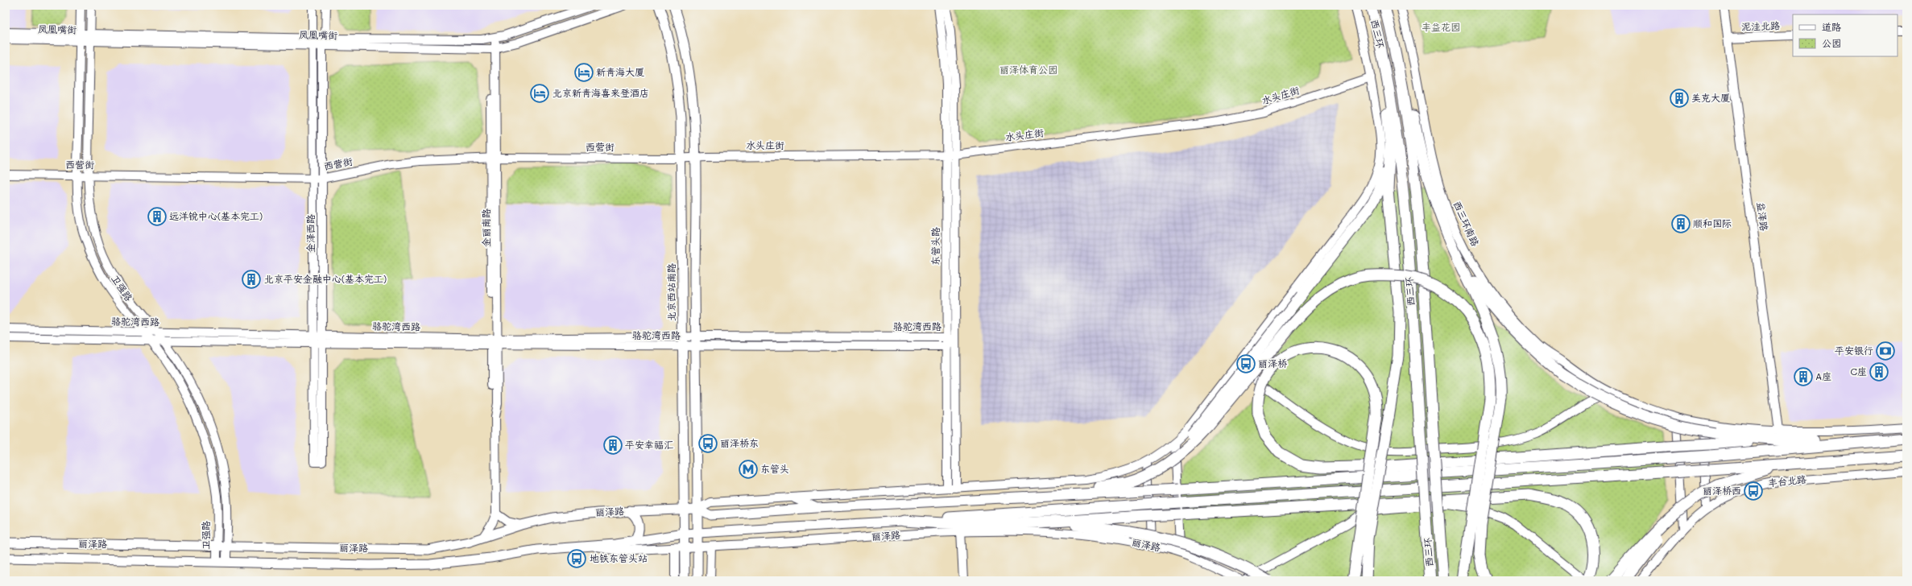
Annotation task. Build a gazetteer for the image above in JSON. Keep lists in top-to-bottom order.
{
  "streets": {
    "highway": ["西三环", "丰台北路", "丽泽路"],
    "main road": ["北京西站南路"],
    "street": [
      "泥洼北路",
      "凤凰嘴街",
      "水头庄街",
      "西营街",
      "益泽路",
      "西三环南路",
      "金丽南路",
      "金泽西路",
      "东管头路",
      "卫强路",
      "骆驼湾西路"
    ]
  },
  "crossings": [
    ["泥洼北路", "益泽路"],
    ["凤凰嘴街", "金丽南路"],
    ["凤凰嘴街", "金泽西路"],
    ["凤凰嘴街", "卫强路"],
    ["水头庄街", "西营街"],
    ["水头庄街", "东管头路"],
    ["水头庄街", "北京西站南路"],
    ["西营街", "金丽南路"],
    ["西营街", "金泽西路"],
    ["西营街", "卫强路"],
    ["西营街", "北京西站南路"],
    ["金丽南路", "骆驼湾西路"],
    ["金丽南路", "丽泽路"],
    ["金泽西路", "骆驼湾西路"],
    ["东管头路", "骆驼湾西路"],
    ["东管头路", "丽泽路"],
    ["卫强路", "骆驼湾西路"],
    ["卫强路", "丽泽路"],
    ["北京西站南路", "骆驼湾西路"],
    ["北京西站南路", "丽泽路"],
    ["丰台北路", "丽泽路"]
  ],
  "parks": ["丰益花园", "丽泽体育公园"],
  "places": {
    "hotel": ["新青海大厦", "北京新青海喜来登酒店"],
    "building": [
      "美克大厦",
      "远洋锐中心(基本完工)",
      "顺和国际",
      "北京平安金融中心(基本完工)",
      "C座",
      "A座",
      "平安幸福汇"
    ],
    "bank": ["平安银行"],
    "bus stop": [
      "丽泽桥",
      "丽泽桥东",
      "丽泽桥西",
      "地铁东管头站"
    ],
    "metro station": ["东管头"]
  },
  "legend": ["道路", "公园"]
}
